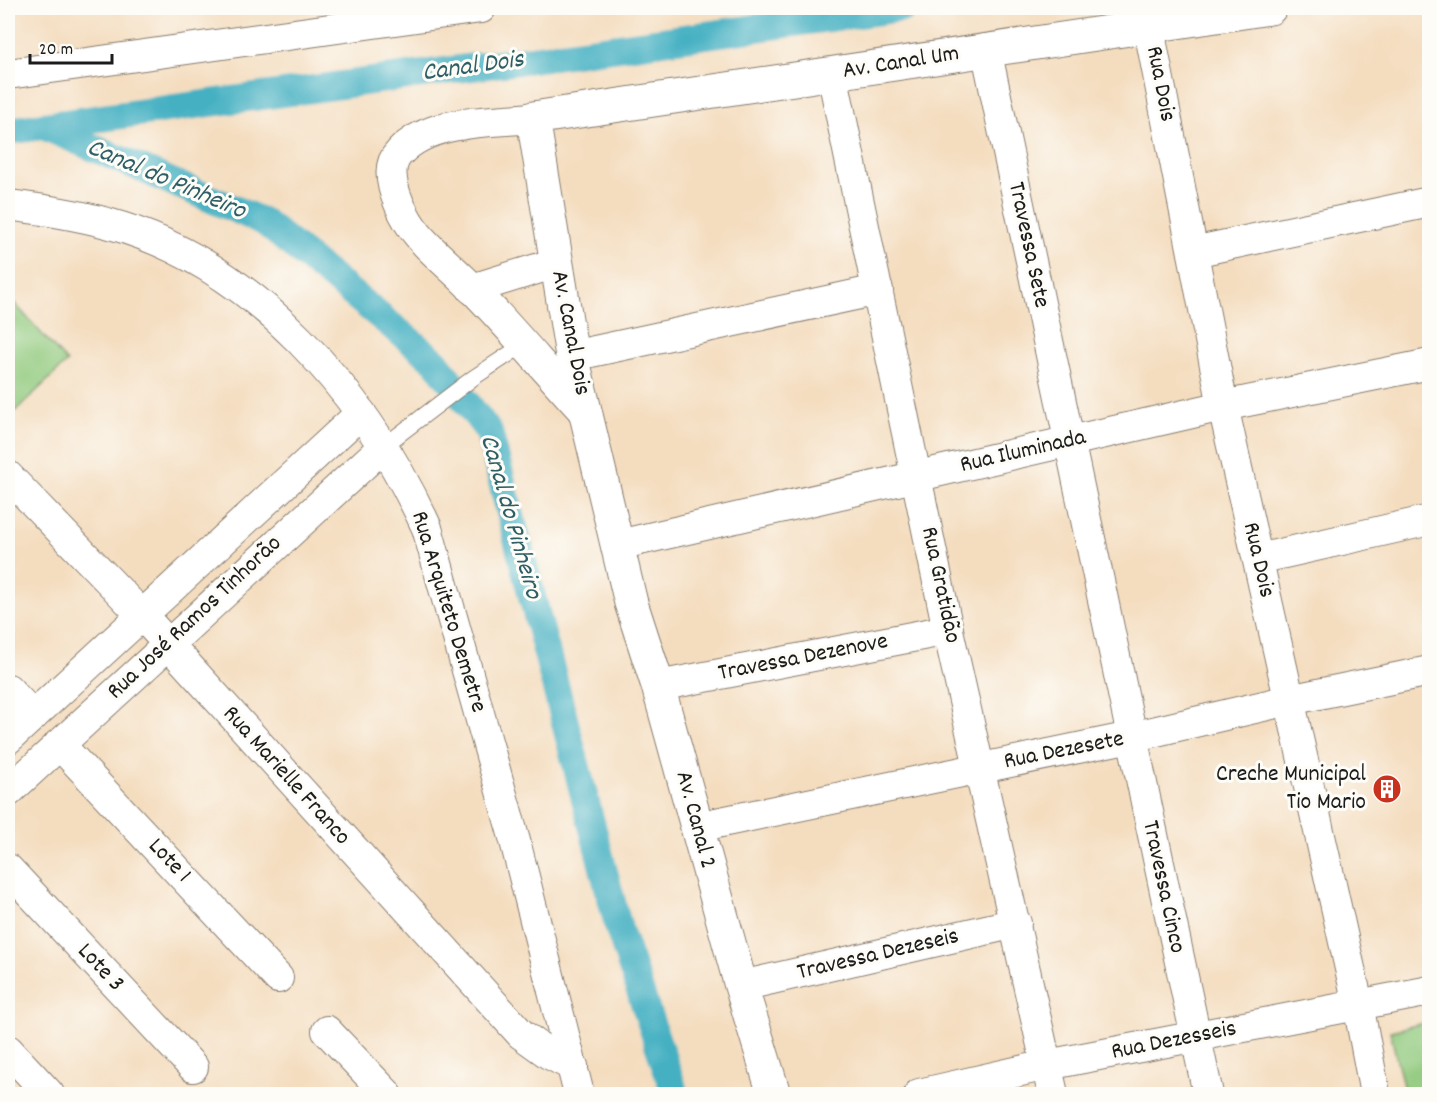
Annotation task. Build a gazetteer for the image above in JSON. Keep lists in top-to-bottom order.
{
  "streets": {
    "street": [
      "Av. Canal Um",
      "Rua Dois",
      "Travessa Sete",
      "Av. Canal Dois",
      "Rua Iluminada",
      "Rua Gratidão",
      "Rua Arquiteto Demetre",
      "Rua José Ramos Tinhorão",
      "Travessa Dezenove",
      "Rua Dezesete",
      "Rua Marielle Franco",
      "Av. Canal 2",
      "Lote 1",
      "Travessa Cinco",
      "Travessa Dezeseis",
      "Lote 3",
      "Rua Dezesseis"
    ]
  },
  "crossings": [
    ["Av. Canal Um", "Rua Dois"],
    ["Av. Canal Um", "Travessa Sete"],
    ["Av. Canal Um", "Av. Canal Dois"],
    ["Av. Canal Um", "Rua Gratidão"],
    ["Rua Dois", "Rua Iluminada"],
    ["Rua Dois", "Rua Dezesete"],
    ["Rua Dois", "Rua Dezesseis"],
    ["Travessa Sete", "Rua Iluminada"],
    ["Travessa Sete", "Rua Dezesete"],
    ["Travessa Sete", "Travessa Cinco"],
    ["Av. Canal Dois", "Rua Iluminada"],
    ["Av. Canal Dois", "Av. Canal 2"],
    ["Rua Iluminada", "Rua Gratidão"],
    ["Rua Iluminada", "Av. Canal 2"],
    ["Rua Gratidão", "Travessa Dezenove"],
    ["Rua Gratidão", "Rua Dezesete"],
    ["Rua Gratidão", "Travessa Dezeseis"],
    ["Rua Gratidão", "Rua Dezesseis"],
    ["Rua Arquiteto Demetre", "Rua José Ramos Tinhorão"],
    ["Rua Arquiteto Demetre", "Rua Marielle Franco"],
    ["Rua José Ramos Tinhorão", "Rua Marielle Franco"],
    ["Rua José Ramos Tinhorão", "Lote 1"],
    ["Travessa Dezenove", "Av. Canal 2"],
    ["Rua Dezesete", "Av. Canal 2"],
    ["Rua Dezesete", "Travessa Cinco"],
    ["Av. Canal 2", "Travessa Dezeseis"],
    ["Travessa Cinco", "Rua Dezesseis"]
  ],
  "water": ["Canal Dois", "Canal do Pinheiro"],
  "places": {
    "building": ["Creche Municipal Tio Mario"]
  },
  "scale_bar": "20 m"
}
